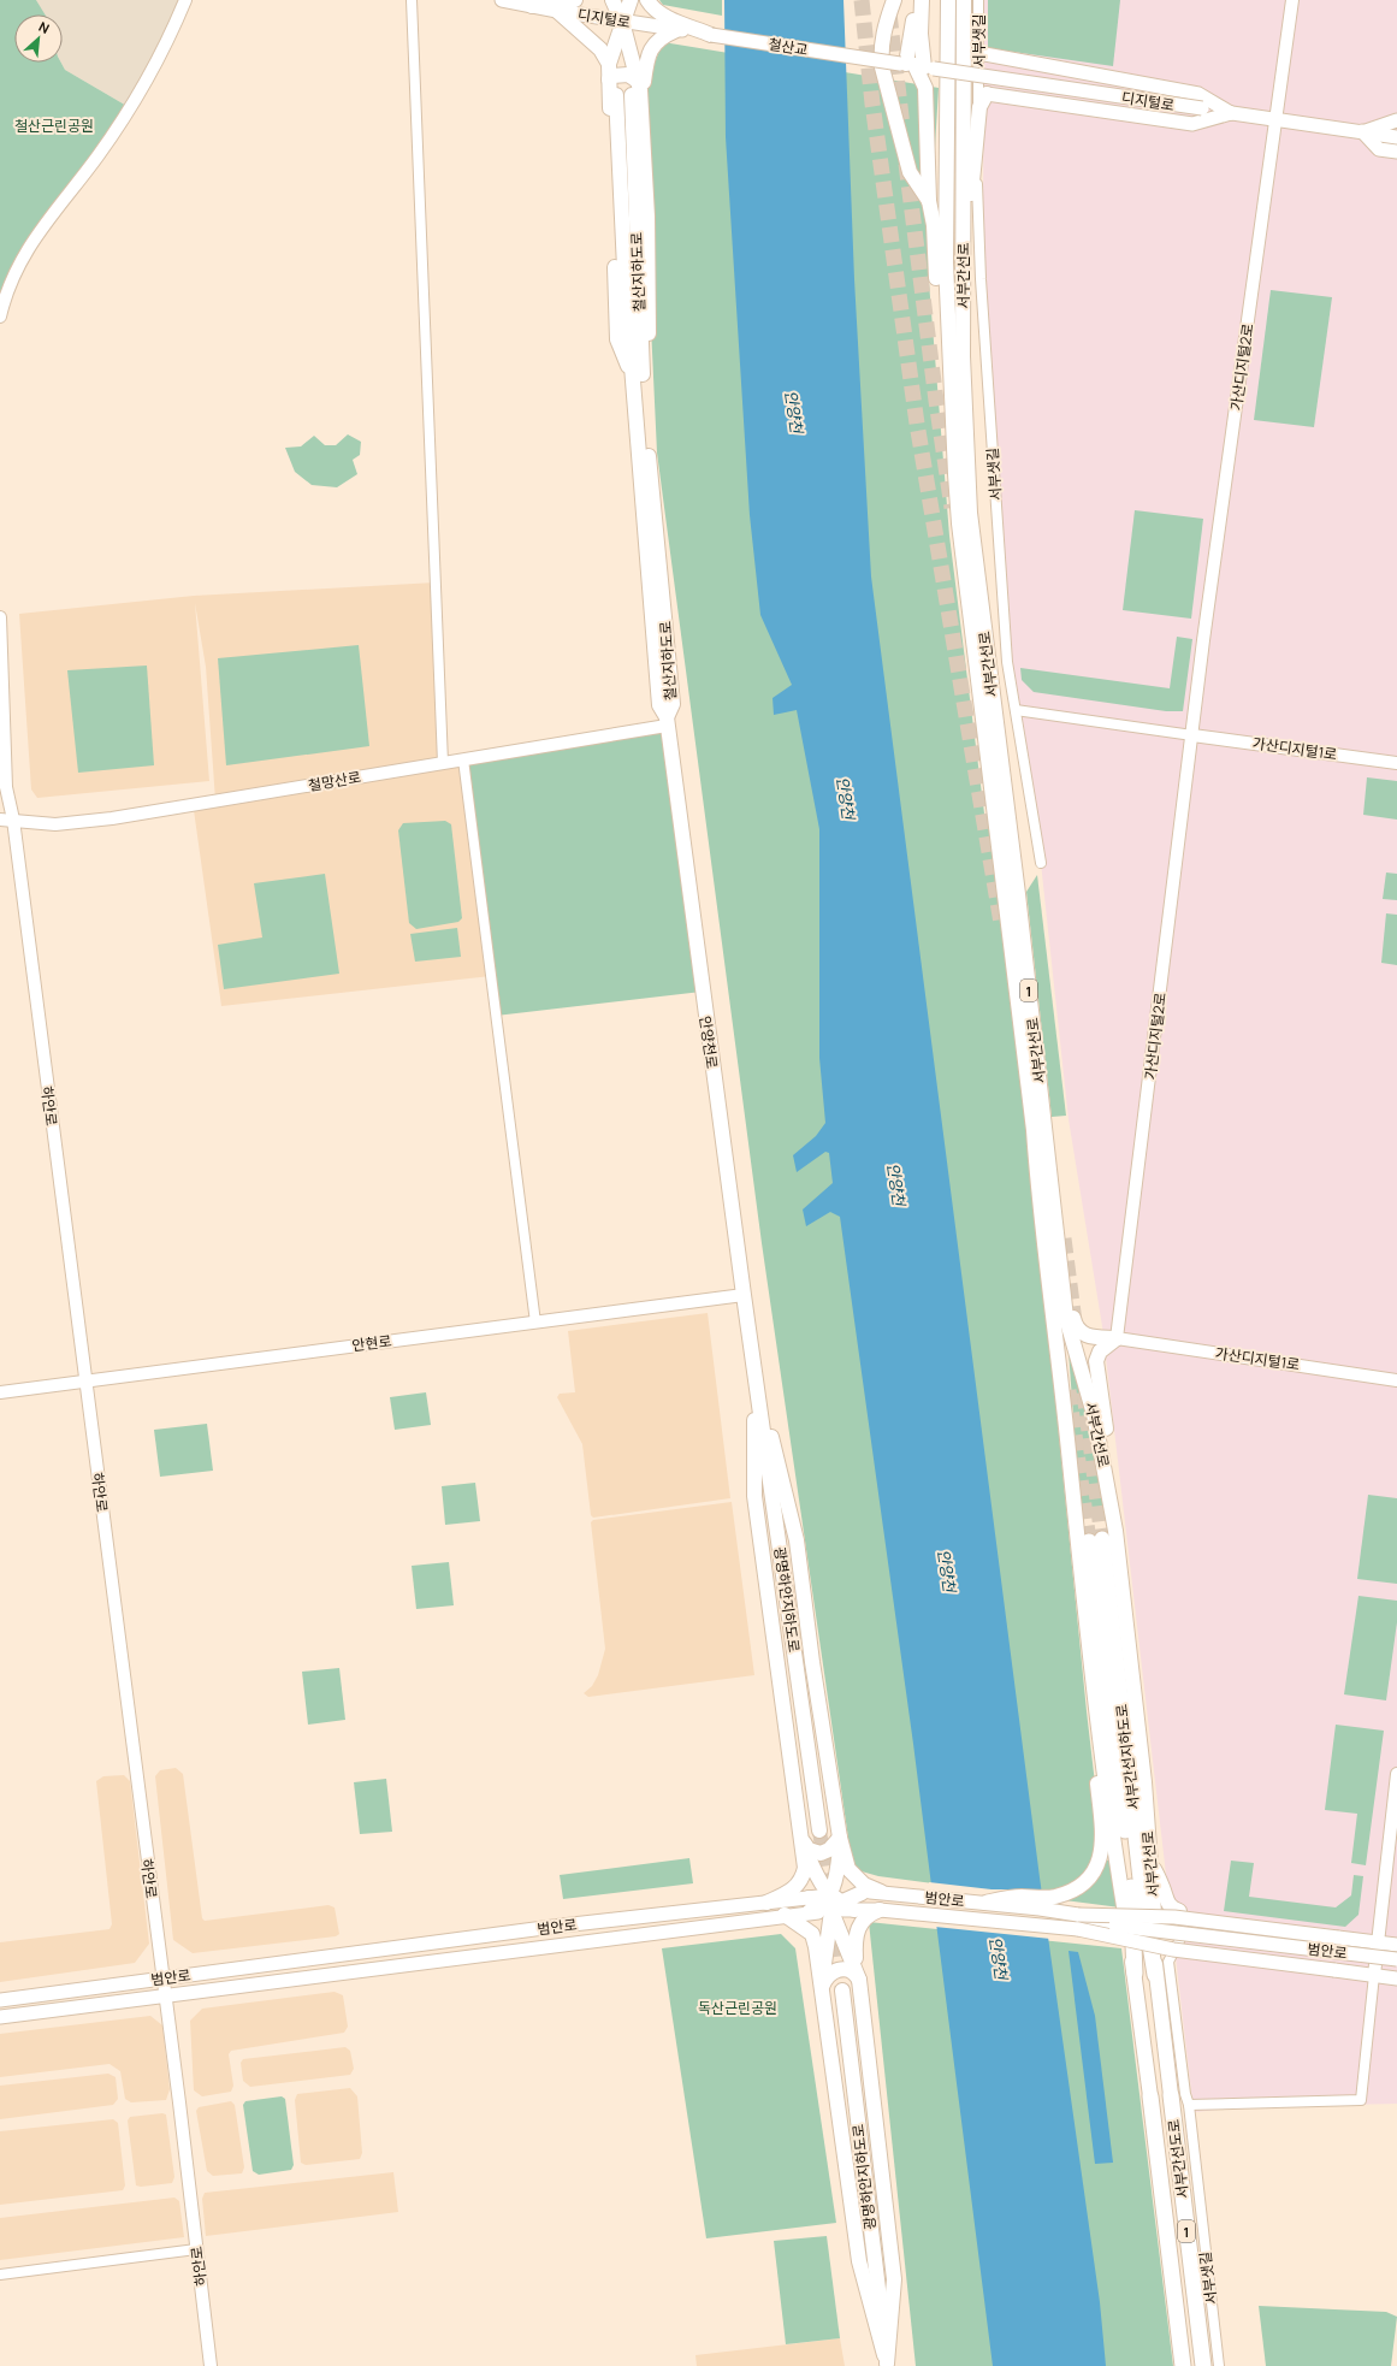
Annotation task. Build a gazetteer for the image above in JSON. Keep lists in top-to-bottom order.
{
  "streets": {
    "highway": ["1", "서부간선지하도로", "서부간선도로"],
    "main road": [
      "디지털로",
      "철산교",
      "철산지하도로",
      "서부간선로",
      "안양천로",
      "광명하안지하도로",
      "범안로"
    ],
    "street": [
      "서부샛길",
      "가산디지털2로",
      "가산디지털1로",
      "철망산로",
      "하안로",
      "안현로"
    ]
  },
  "crossings": [
    ["디지털로", "철산교"],
    ["디지털로", "가산디지털2로"],
    ["철산지하도로", "철망산로"],
    ["철산지하도로", "안양천로"],
    ["서부간선로", "서부간선지하도로"],
    ["서부간선로", "서부간선도로"],
    ["가산디지털2로", "가산디지털1로"],
    ["철망산로", "안양천로"],
    ["철망산로", "하안로"],
    ["안양천로", "안현로"],
    ["안양천로", "광명하안지하도로"],
    ["하안로", "안현로"],
    ["하안로", "범안로"]
  ],
  "water": ["안양천"],
  "parks": ["철산근린공원", "독산근린공원"],
  "north": "top right"
}
